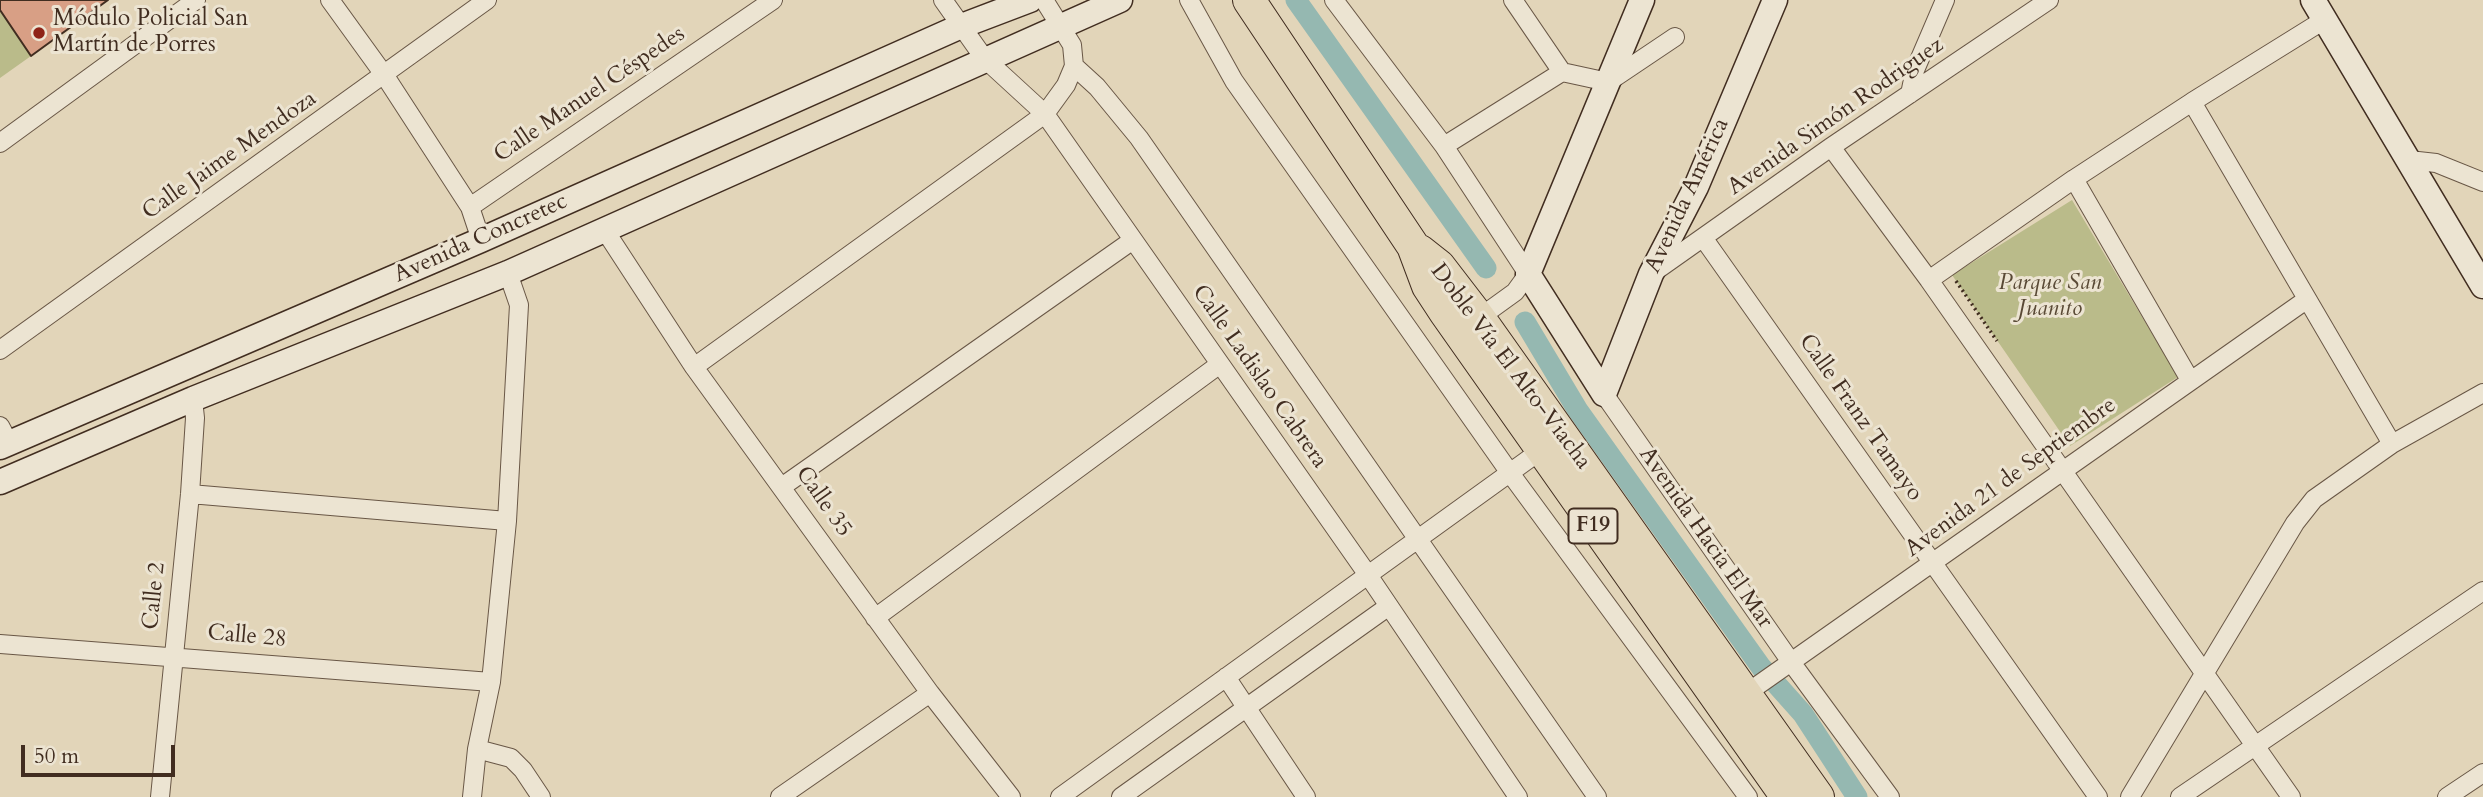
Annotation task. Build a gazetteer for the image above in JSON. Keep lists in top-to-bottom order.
{
  "streets": {
    "highway": ["Doble Vía El Alto-Viacha", "F19"],
    "street": [
      "Calle Manuel Céspedes",
      "Avenida Simón Rodriguez",
      "Calle Jaime Mendoza",
      "Avenida América",
      "Avenida Concretec",
      "Calle Ladislao Cabrera",
      "Calle Franz Tamayo",
      "Avenida 21 de Septiembre",
      "Calle 35",
      "Avenida Hacia El Mar",
      "Calle 2",
      "Calle 28"
    ]
  },
  "crossings": [
    ["Avenida Simón Rodriguez", "Avenida América"],
    ["Avenida Simón Rodriguez", "Calle Franz Tamayo"],
    ["Avenida América", "Avenida Hacia El Mar"],
    ["Avenida Concretec", "Calle Ladislao Cabrera"],
    ["Doble Vía El Alto-Viacha", "Avenida 21 de Septiembre"],
    ["Doble Vía El Alto-Viacha", "F19"],
    ["Calle Franz Tamayo", "Avenida 21 de Septiembre"],
    ["Avenida 21 de Septiembre", "Avenida Hacia El Mar"],
    ["Calle 2", "Calle 28"]
  ],
  "parks": ["Parque San Juanito"],
  "places": ["Módulo Policial San Martín de Porres"],
  "scale_bar": "50 m"
}
